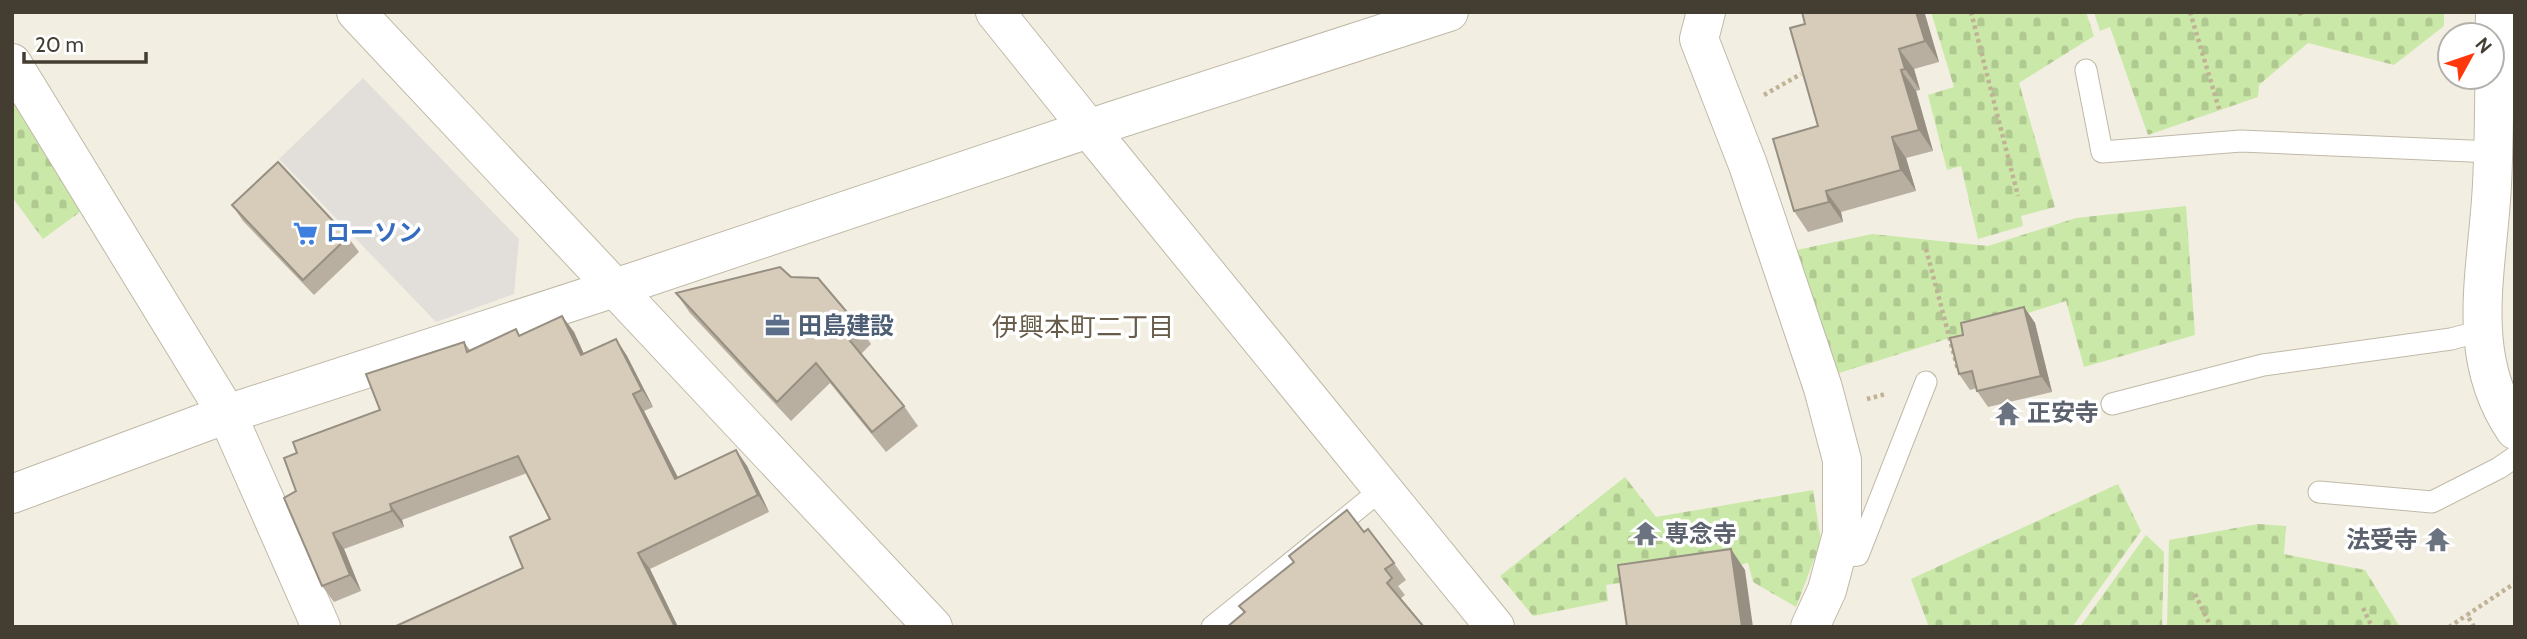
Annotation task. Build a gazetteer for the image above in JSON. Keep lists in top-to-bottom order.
{
  "districts": ["伊興本町二丁目"],
  "places": {
    "supermarket": ["ローソン"],
    "office": ["田島建設"],
    "temple": ["正安寺", "専念寺", "法受寺"]
  },
  "scale_bar": "20 m",
  "north": "top right"
}
